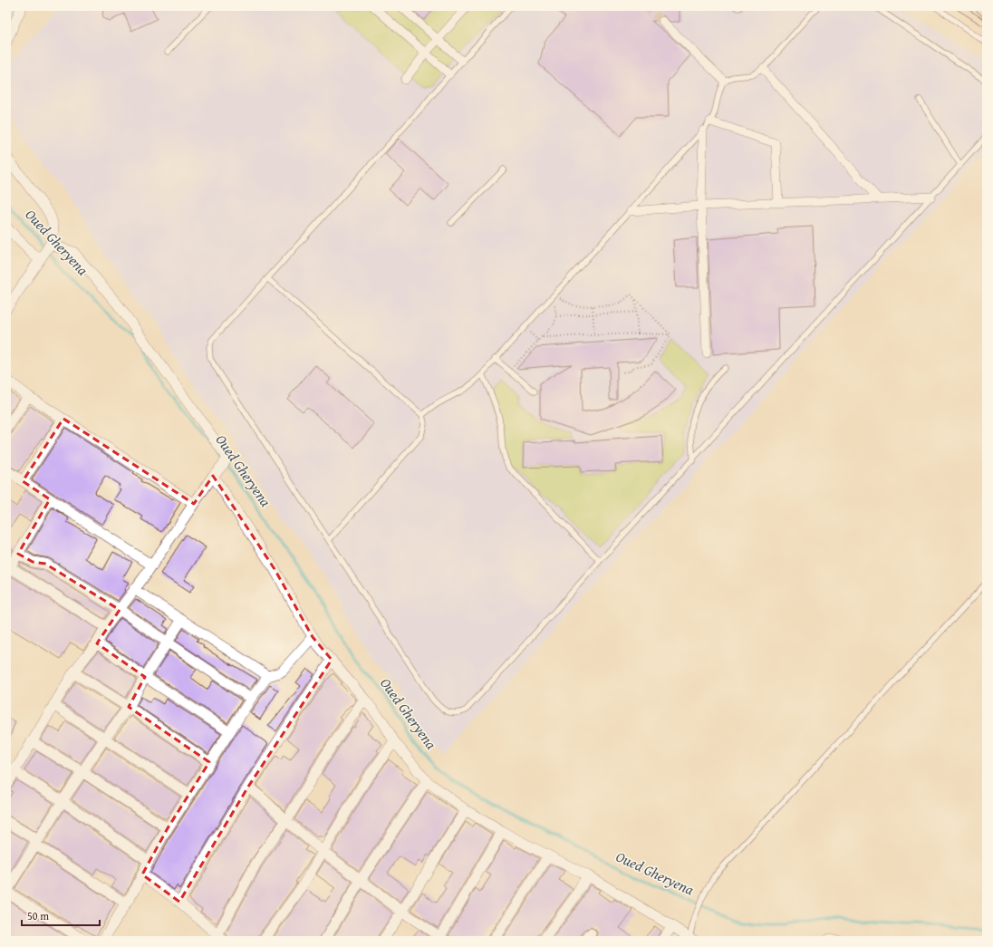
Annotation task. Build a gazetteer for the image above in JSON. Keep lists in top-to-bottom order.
{
  "water": ["Oued Gheryena"],
  "scale_bar": "50 m"
}
